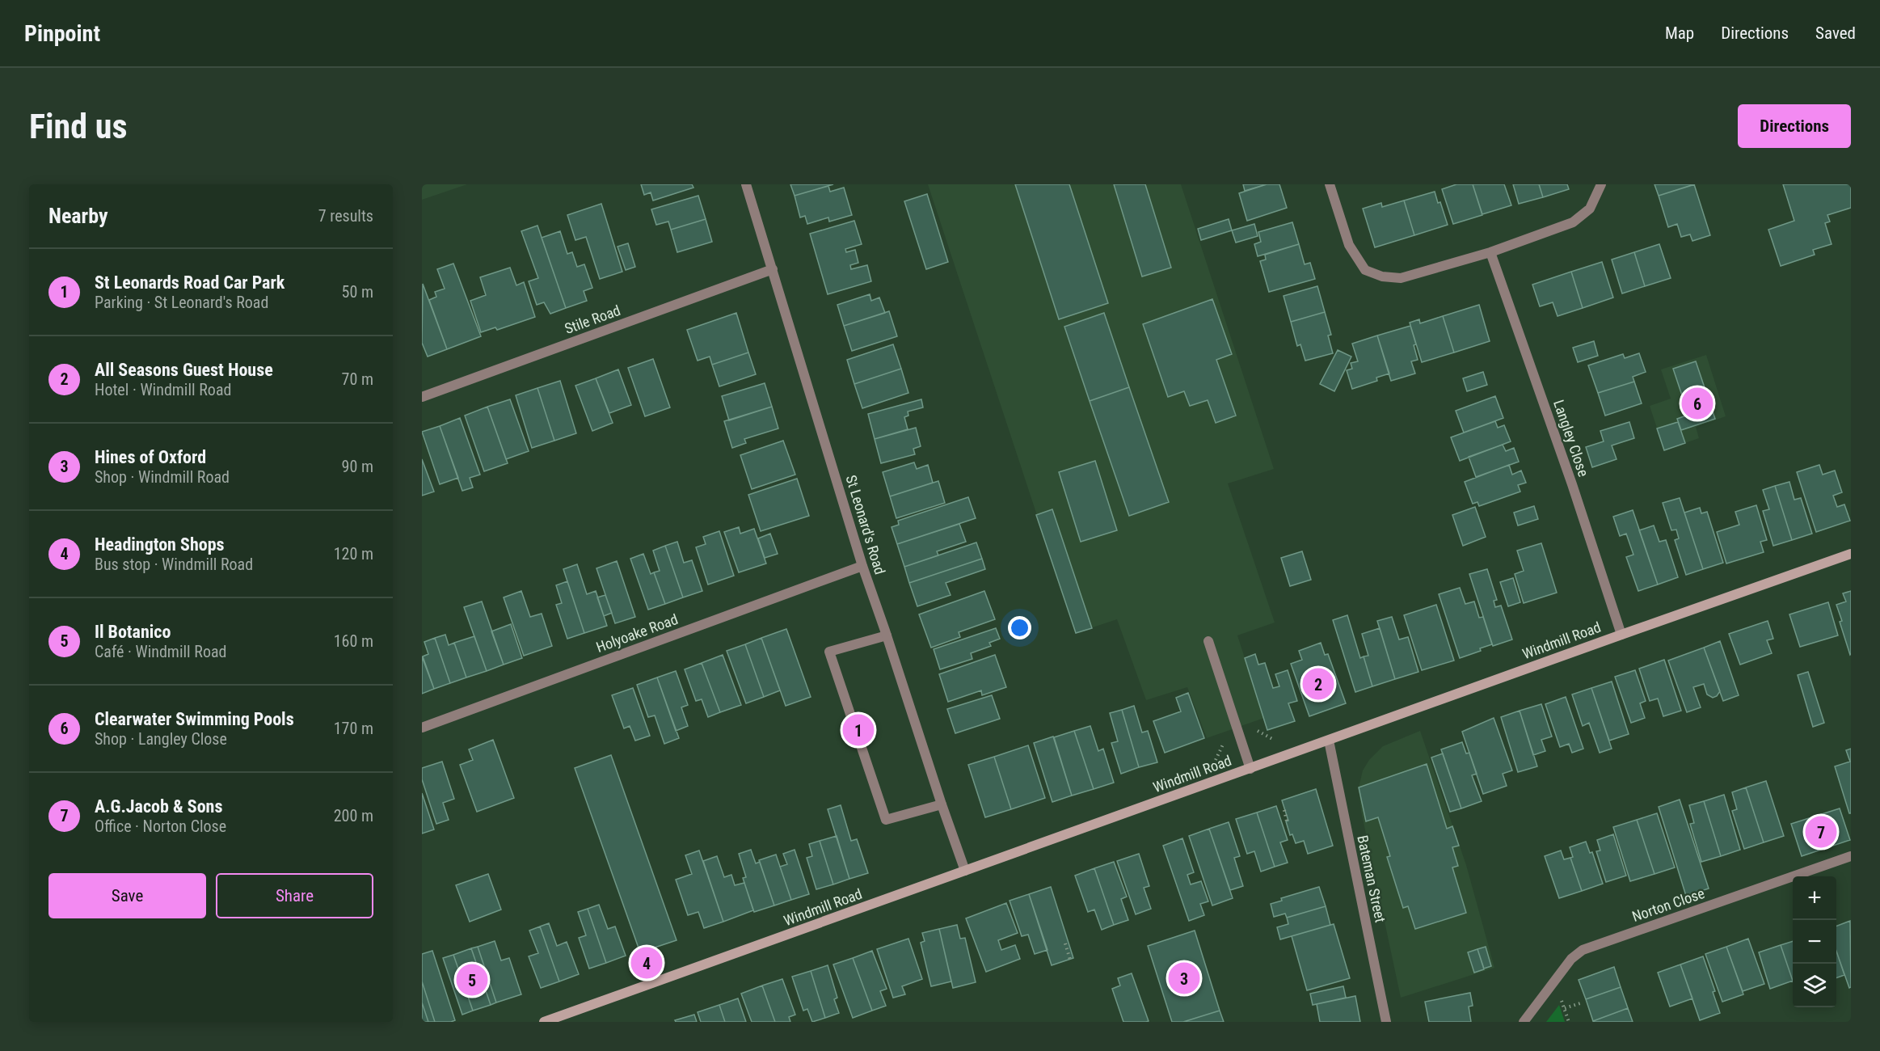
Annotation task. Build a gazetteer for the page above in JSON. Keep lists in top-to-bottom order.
{
  "streets": {
    "main road": ["Windmill Road"],
    "street": [
      "Stile Road",
      "Langley Close",
      "St Leonard's Road",
      "Holyoake Road",
      "Bateman Street",
      "Norton Close"
    ]
  },
  "crossings": [
    ["Stile Road", "St Leonard's Road"],
    ["Langley Close", "Windmill Road"],
    ["St Leonard's Road", "Holyoake Road"],
    ["St Leonard's Road", "Windmill Road"],
    ["Windmill Road", "Bateman Street"]
  ],
  "page": {
    "header": "Pinpoint",
    "nav": ["Map", "Directions", "Saved"],
    "buttons": [
      "Directions",
      ["Save", "Share"]
    ],
    "title": "Find us",
    "heading": ["Nearby", "7 results"],
    "list": [
      {
        "mark": "1",
        "name": "St Leonards Road Car Park",
        "note": "Parking · St Leonard's Road",
        "value": "50 m"
      },
      {
        "mark": "2",
        "name": "All Seasons Guest House",
        "note": "Hotel · Windmill Road",
        "value": "70 m"
      },
      {
        "mark": "3",
        "name": "Hines of Oxford",
        "note": "Shop · Windmill Road",
        "value": "90 m"
      },
      {
        "mark": "4",
        "name": "Headington Shops",
        "note": "Bus stop · Windmill Road",
        "value": "120 m"
      },
      {
        "mark": "5",
        "name": "Il Botanico",
        "note": "Café · Windmill Road",
        "value": "160 m"
      },
      {
        "mark": "6",
        "name": "Clearwater Swimming Pools",
        "note": "Shop · Langley Close",
        "value": "170 m"
      },
      {
        "mark": "7",
        "name": "A.G.Jacob & Sons",
        "note": "Office · Norton Close",
        "value": "200 m"
      }
    ],
    "pins": [
      "6",
      "2",
      "1",
      "7",
      "4",
      "3",
      "5"
    ],
    "map_buttons": ["+", "−"]
  }
}
